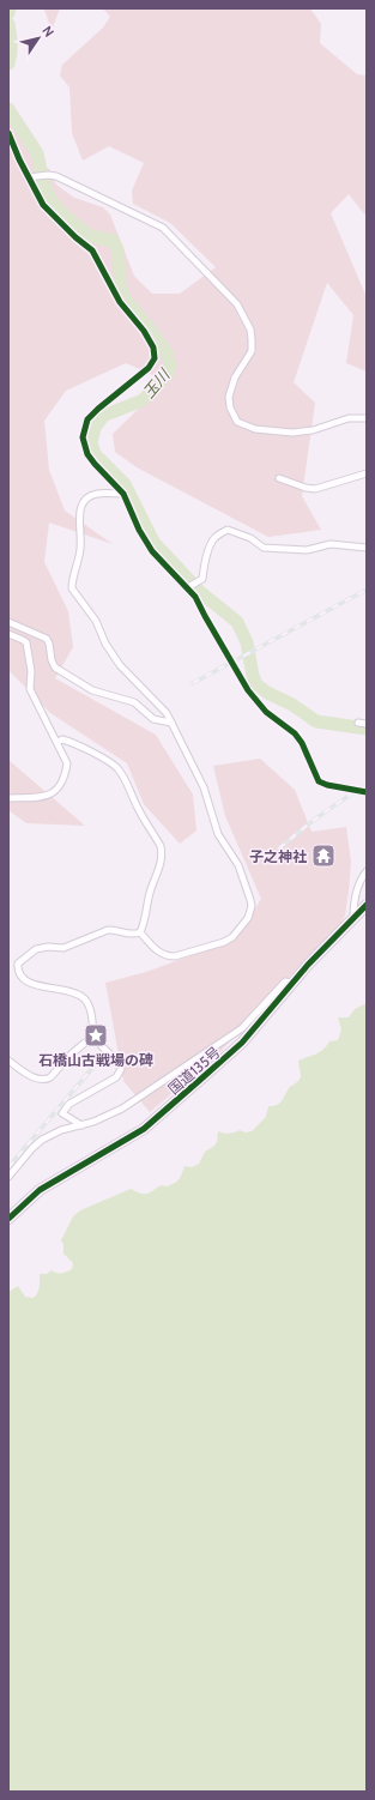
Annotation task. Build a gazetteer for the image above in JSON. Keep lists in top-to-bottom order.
{
  "streets": {
    "highway": ["国道135号"]
  },
  "water": ["玉川"],
  "places": {
    "temple": ["子之神社"],
    "place": ["石橋山古戦場の碑"]
  },
  "north": "top right"
}
